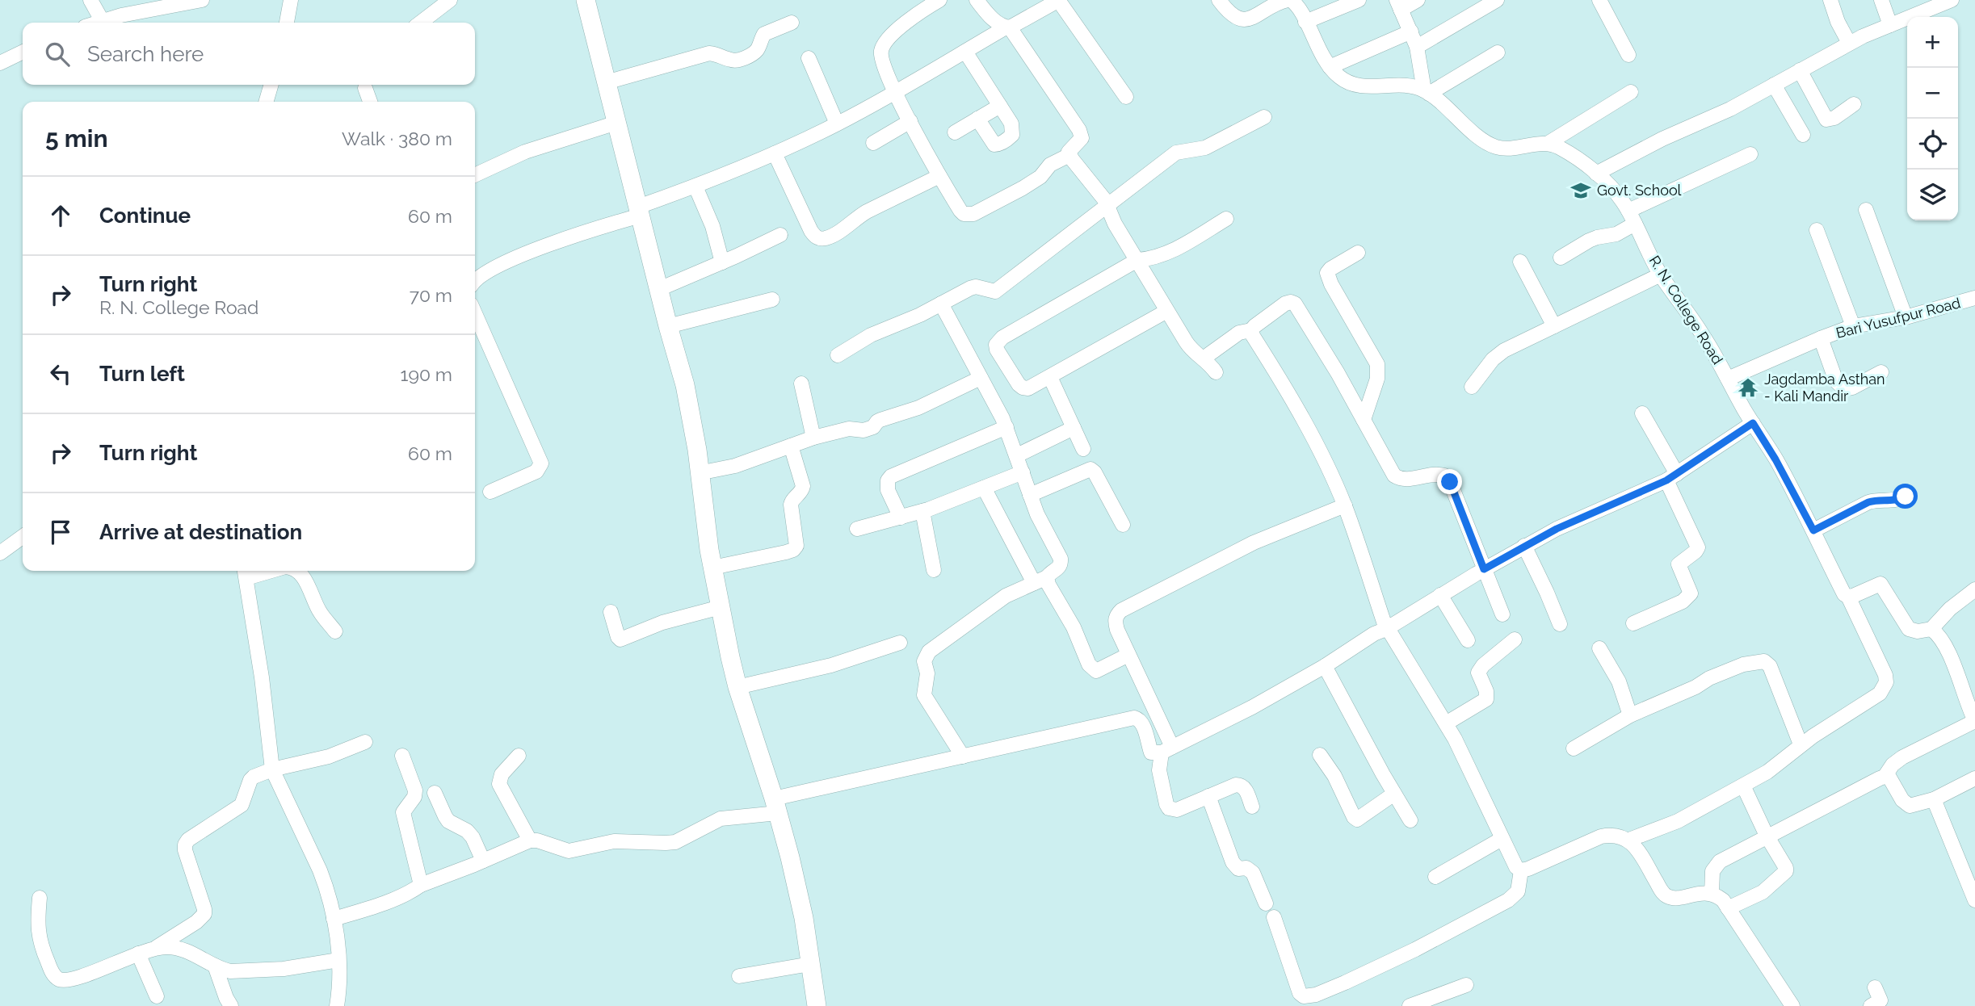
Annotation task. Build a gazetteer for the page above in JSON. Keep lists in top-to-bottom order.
{
  "streets": {
    "street": ["R. N. College Road", "Bari Yusufpur Road"]
  },
  "crossings": [
    ["R. N. College Road", "Bari Yusufpur Road"]
  ],
  "places": {
    "school or university": ["Govt. School"],
    "temple": ["Jagdamba Asthan - Kali Mandir"]
  },
  "page": {
    "map_buttons": ["+", "−"],
    "search": "Search here",
    "heading": ["5 min", "Walk · 380 m"],
    "list": [
      ["Continue", "60 m"],
      ["Turn right", "R. N. College Road", "70 m"],
      ["Turn left", "190 m"],
      ["Turn right", "60 m"],
      "Arrive at destination"
    ]
  }
}
